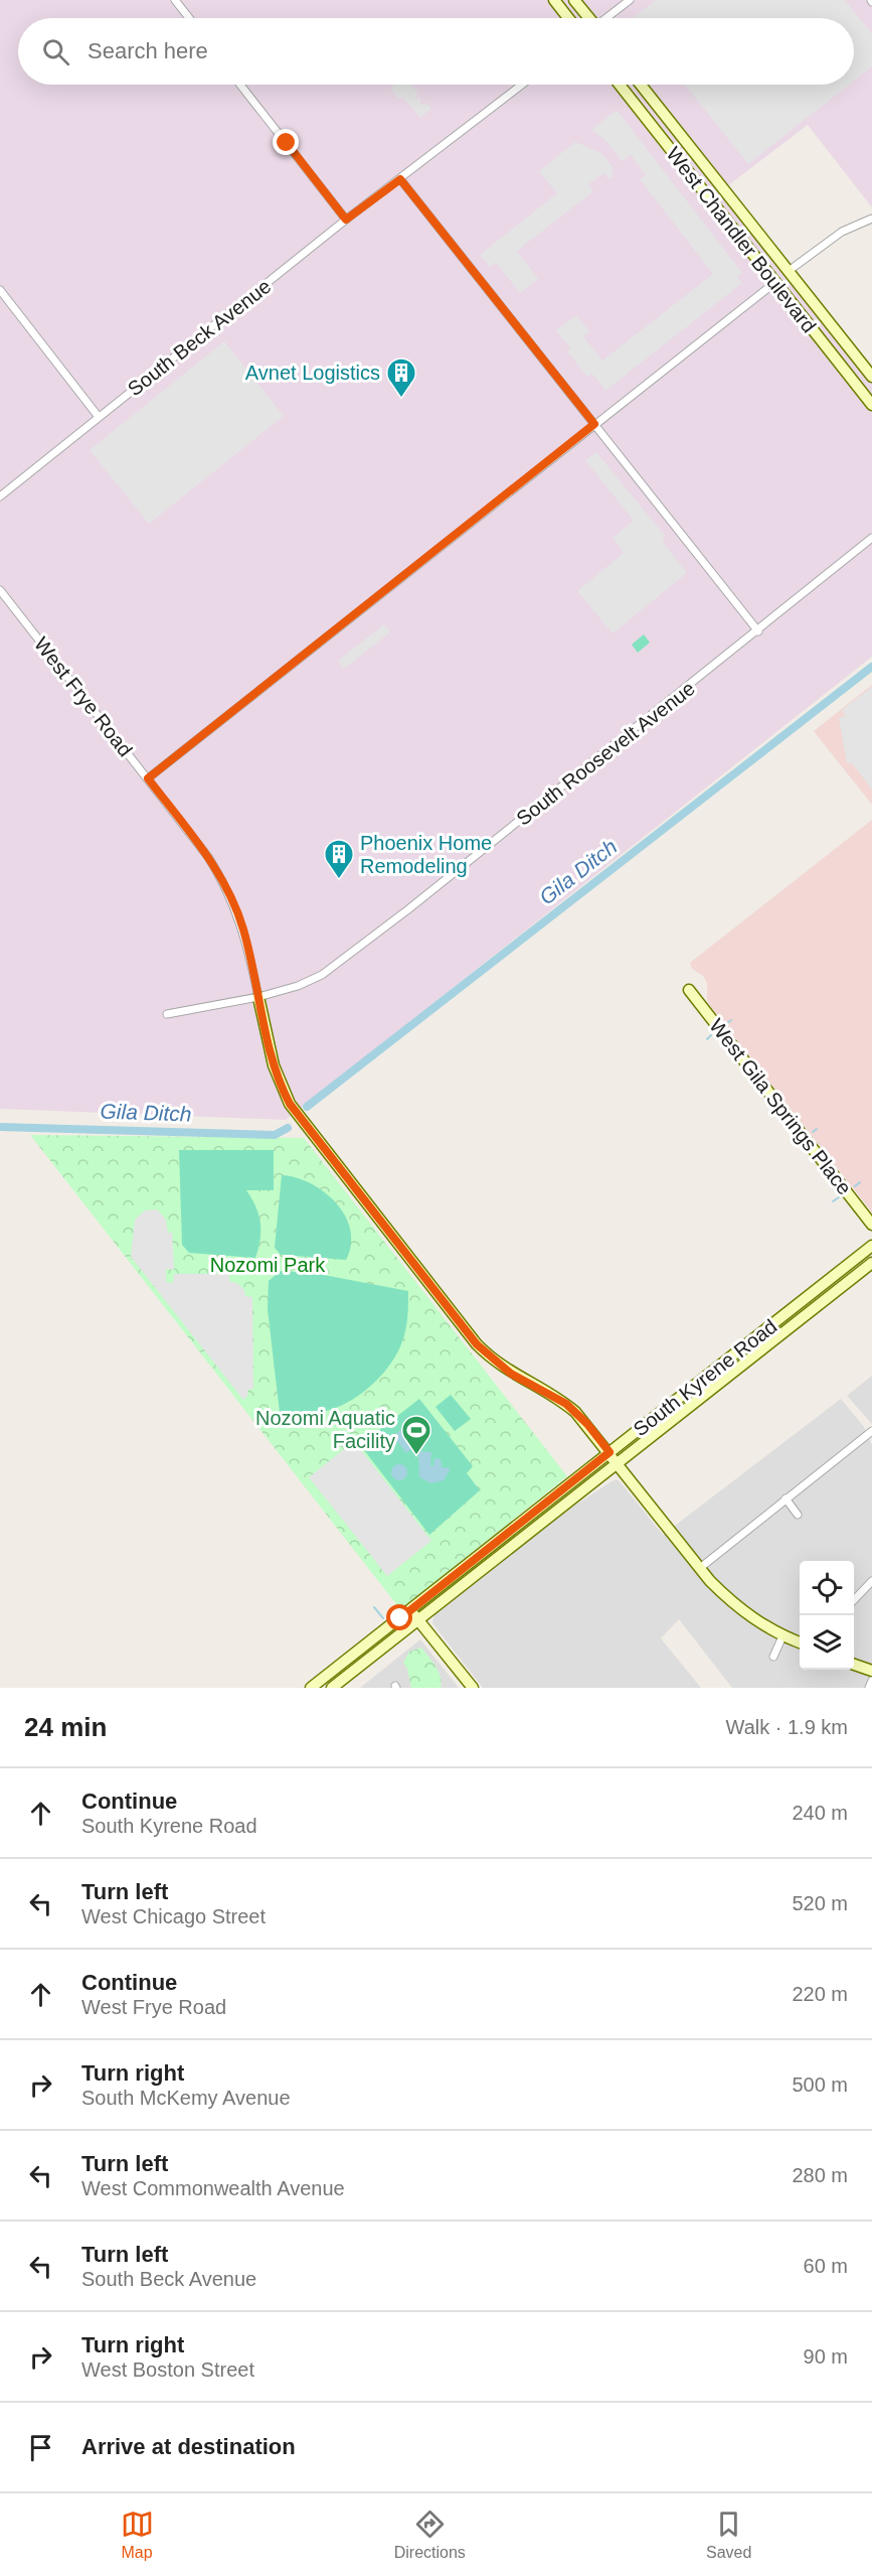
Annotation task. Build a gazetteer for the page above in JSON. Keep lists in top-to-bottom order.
{
  "streets": {
    "main road": ["West Chandler Boulevard", "West Gila Springs Place", "South Kyrene Road"],
    "street": ["South Beck Avenue", "West Frye Road", "South Roosevelt Avenue"]
  },
  "crossings": [
    ["West Frye Road", "South Roosevelt Avenue"]
  ],
  "water": ["Gila Ditch"],
  "parks": ["Nozomi Park"],
  "places": {
    "building": ["Avnet Logistics", "Phoenix Home Remodeling"],
    "sports": ["Nozomi Aquatic Facility"]
  },
  "page": {
    "search": "Search here",
    "heading": ["24 min", "Walk · 1.9 km"],
    "list": [
      ["Continue", "South Kyrene Road", "240 m"],
      ["Turn left", "West Chicago Street", "520 m"],
      ["Continue", "West Frye Road", "220 m"],
      ["Turn right", "South McKemy Avenue", "500 m"],
      ["Turn left", "West Commonwealth Avenue", "280 m"],
      ["Turn left", "South Beck Avenue", "60 m"],
      ["Turn right", "West Boston Street", "90 m"],
      "Arrive at destination"
    ],
    "nav": ["Map", "Directions", "Saved"]
  }
}
